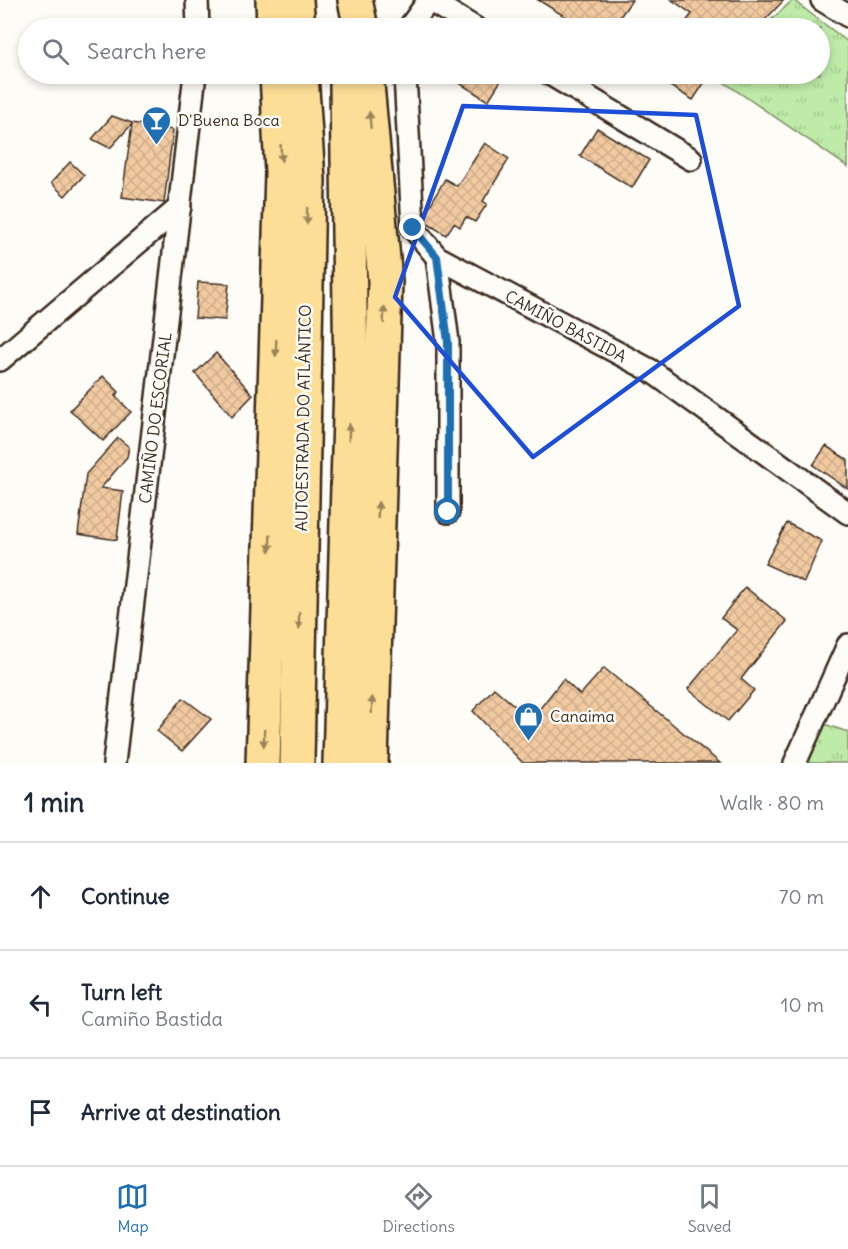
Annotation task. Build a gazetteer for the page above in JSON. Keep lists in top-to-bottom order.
{
  "streets": {
    "highway": ["AUTOESTRADA DO ATLÁNTICO"],
    "street": ["CAMIÑO BASTIDA", "CAMIÑO DO ESCORIAL"]
  },
  "places": {
    "bar": ["D'Buena Boca"],
    "shop": ["Canaima"]
  },
  "page": {
    "search": "Search here",
    "heading": ["1 min", "Walk · 80 m"],
    "list": [
      ["Continue", "70 m"],
      ["Turn left", "Camiño Bastida", "10 m"],
      "Arrive at destination"
    ],
    "nav": ["Map", "Directions", "Saved"]
  }
}
